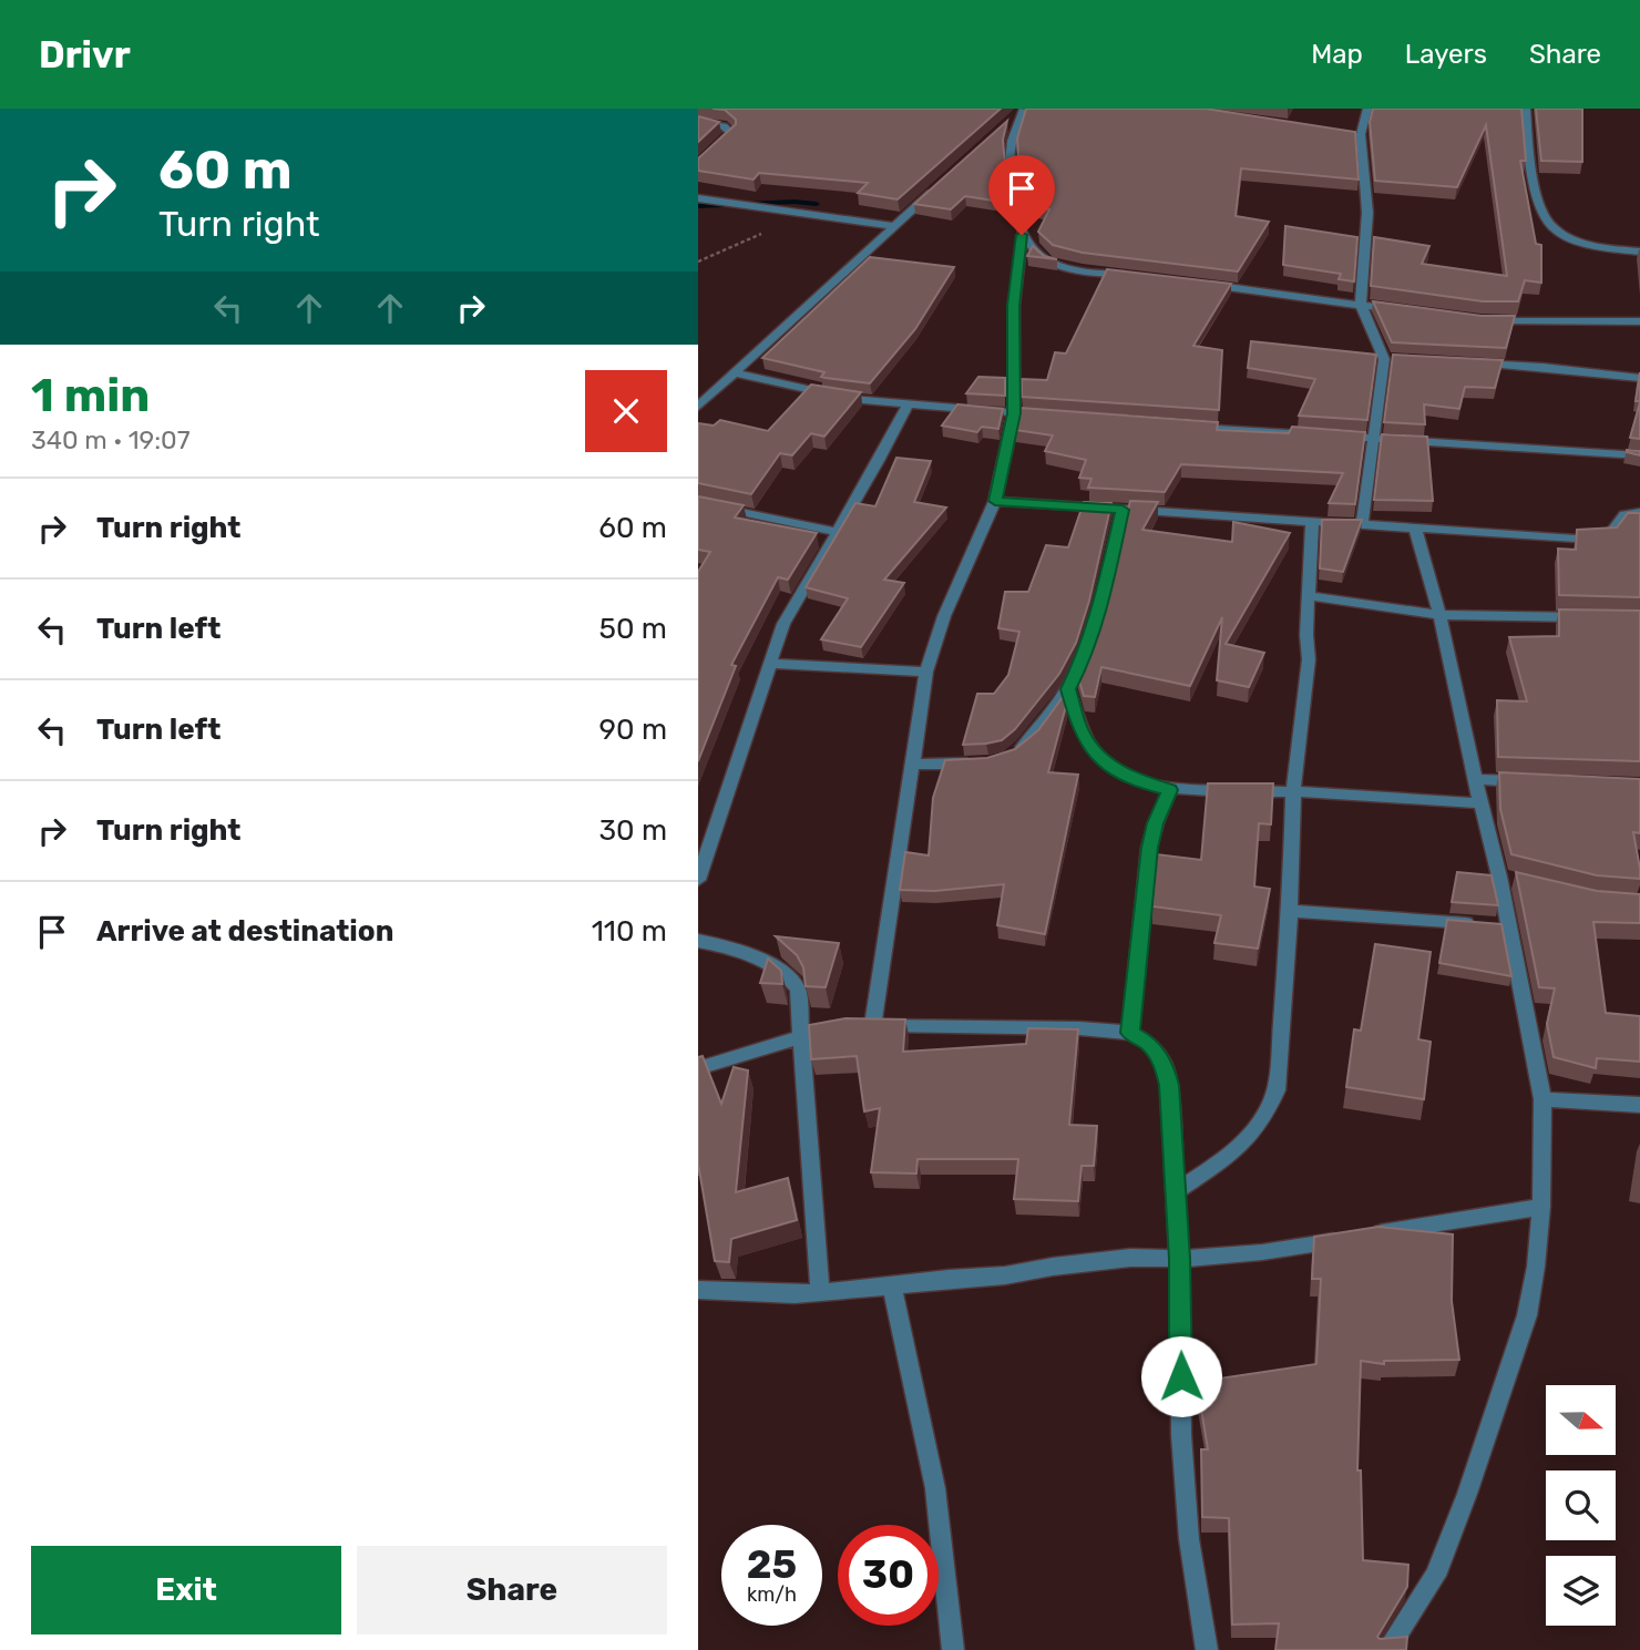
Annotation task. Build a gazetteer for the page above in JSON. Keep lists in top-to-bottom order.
{
  "north": "right",
  "page": {
    "header": "Drivr",
    "nav": ["Map", "Layers", "Share"],
    "turn": ["60 m", "Turn right"],
    "heading": ["1 min", "340 m · 19:07"],
    "list": [
      {
        "name": "Turn right",
        "value": "60 m"
      },
      {
        "name": "Turn left",
        "value": "50 m"
      },
      {
        "name": "Turn left",
        "value": "90 m"
      },
      {
        "name": "Turn right",
        "value": "30 m"
      },
      {
        "name": "Arrive at destination",
        "value": "110 m"
      }
    ],
    "speed": "25 km/h",
    "limit": "30",
    "buttons": ["Exit", "Share"]
  }
}
